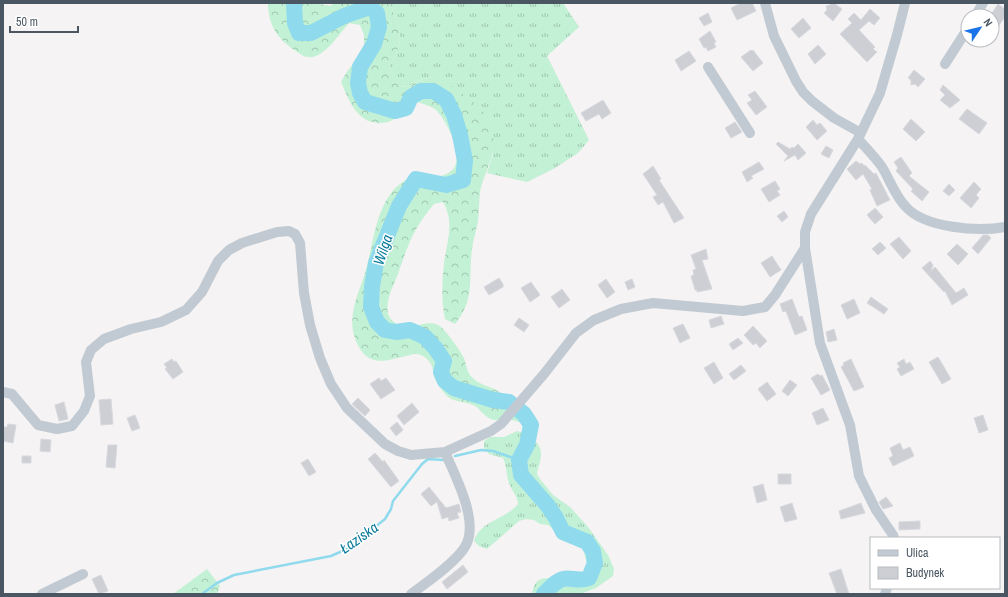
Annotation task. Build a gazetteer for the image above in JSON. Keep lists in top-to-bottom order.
{
  "water": ["Wilga", "Łaziska"],
  "legend": ["Ulica", "Budynek"],
  "scale_bar": "50 m",
  "north": "top right"
}
